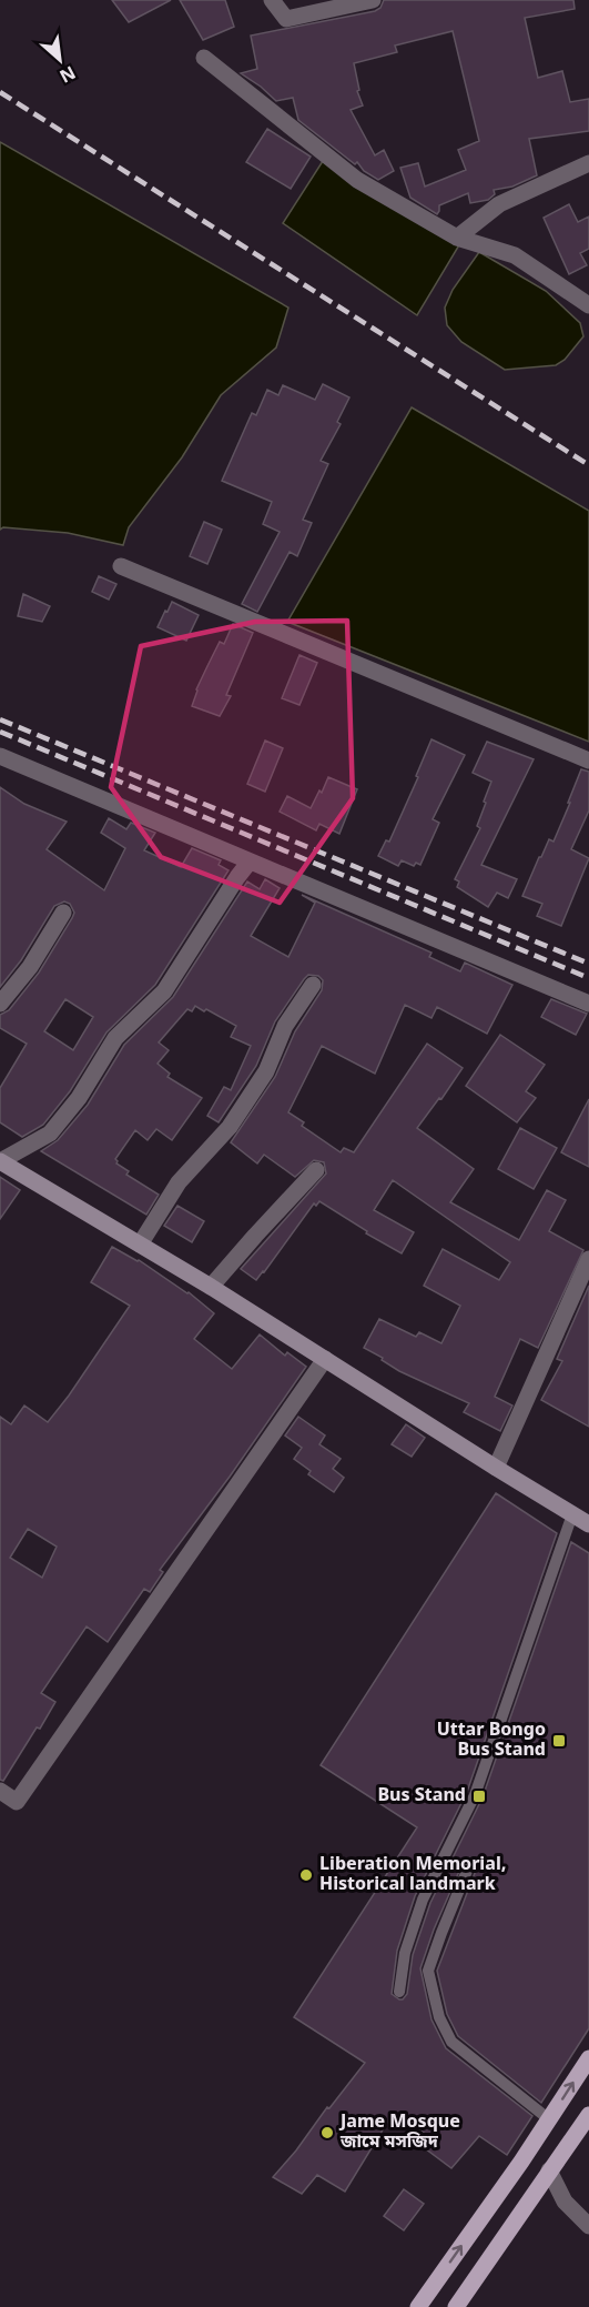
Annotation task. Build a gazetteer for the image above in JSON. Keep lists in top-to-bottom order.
{
  "places": {
    "transit": ["Uttar Bongo Bus Stand", "Bus Stand"],
    "other": ["Liberation Memorial, Historical landmark", "Jame Mosque জামে মসজিদ"]
  },
  "north": "bottom right"
}
